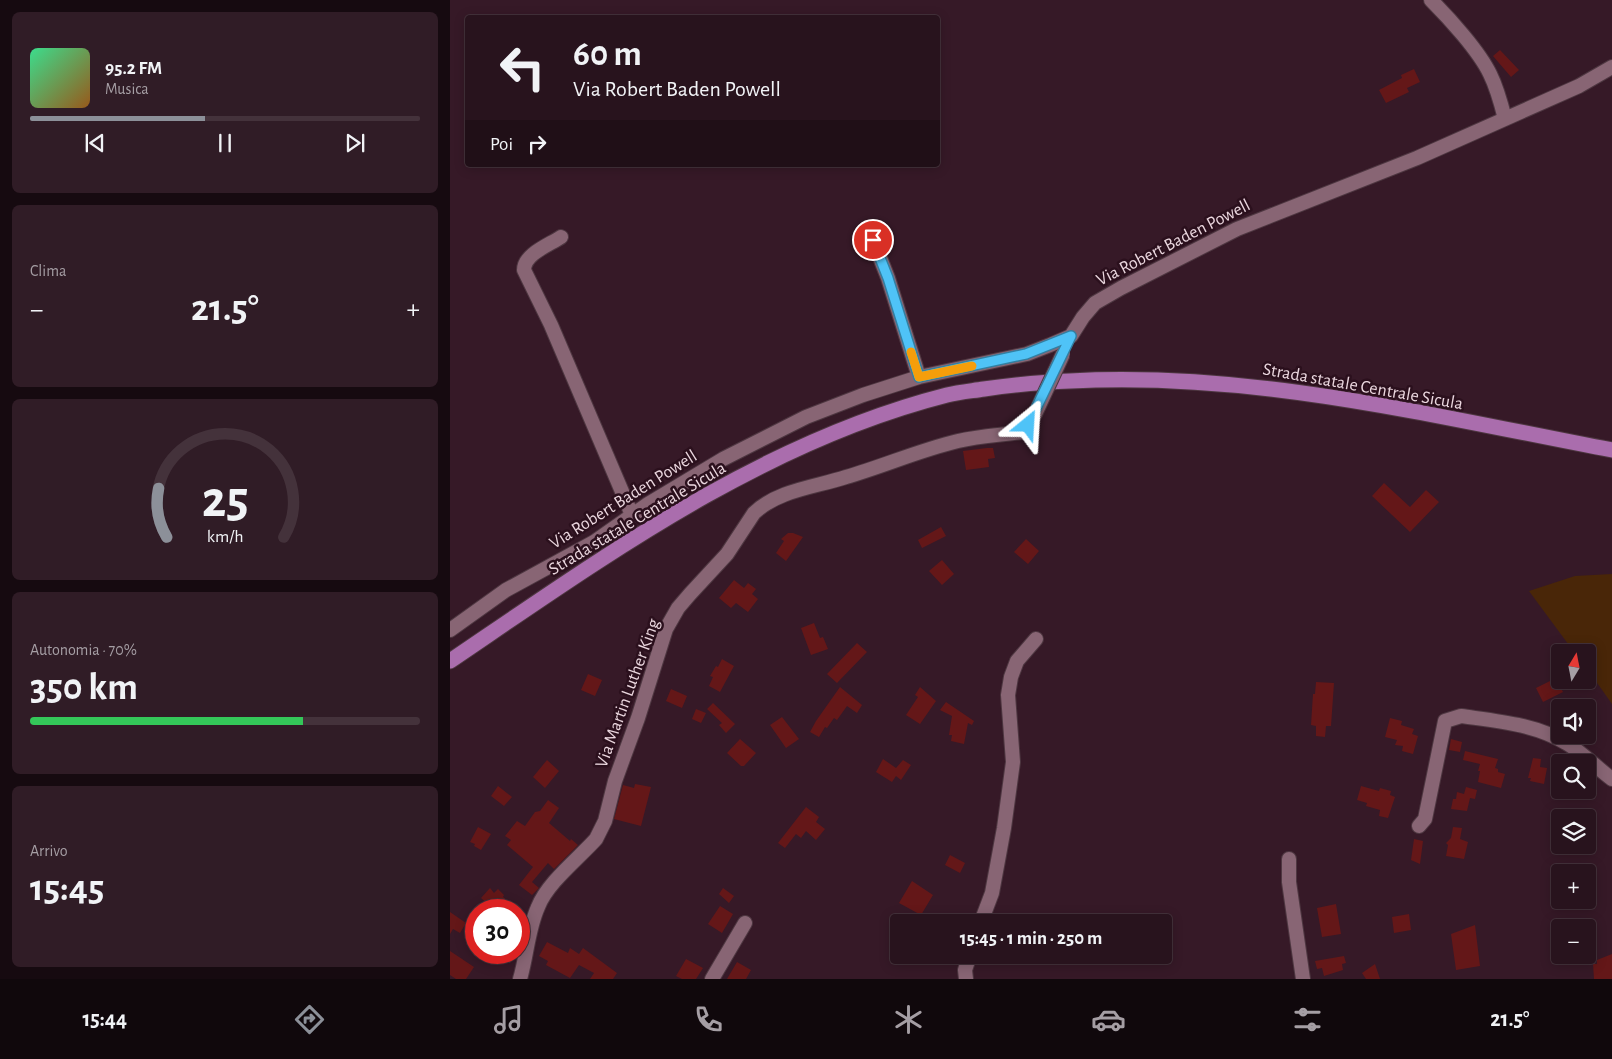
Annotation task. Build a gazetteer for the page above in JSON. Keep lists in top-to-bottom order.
{
  "streets": {
    "main road": ["Strada statale Centrale Sicula"],
    "street": ["Via Robert Baden Powell", "Via Martin Luther King"]
  },
  "crossings": [
    ["Via Robert Baden Powell", "Via Martin Luther King"]
  ],
  "north": "top",
  "page": {
    "turn": ["60 m", "Via Robert Baden Powell"],
    "song": ["95.2 FM", "Musica"],
    "then": "Poi",
    "tile": [
      "Clima",
      ["Autonomia · 70%", "350 km"],
      ["Arrivo", "15:45"]
    ],
    "heat": ["−", "21.5°", "+"],
    "map_buttons": ["+", "−"],
    "limit": "30",
    "trip": "15:45 · 1 min · 250 m",
    "tabs": ["15:44", "21.5°"],
    "gauge": ["25", "km/h"]
  }
}
